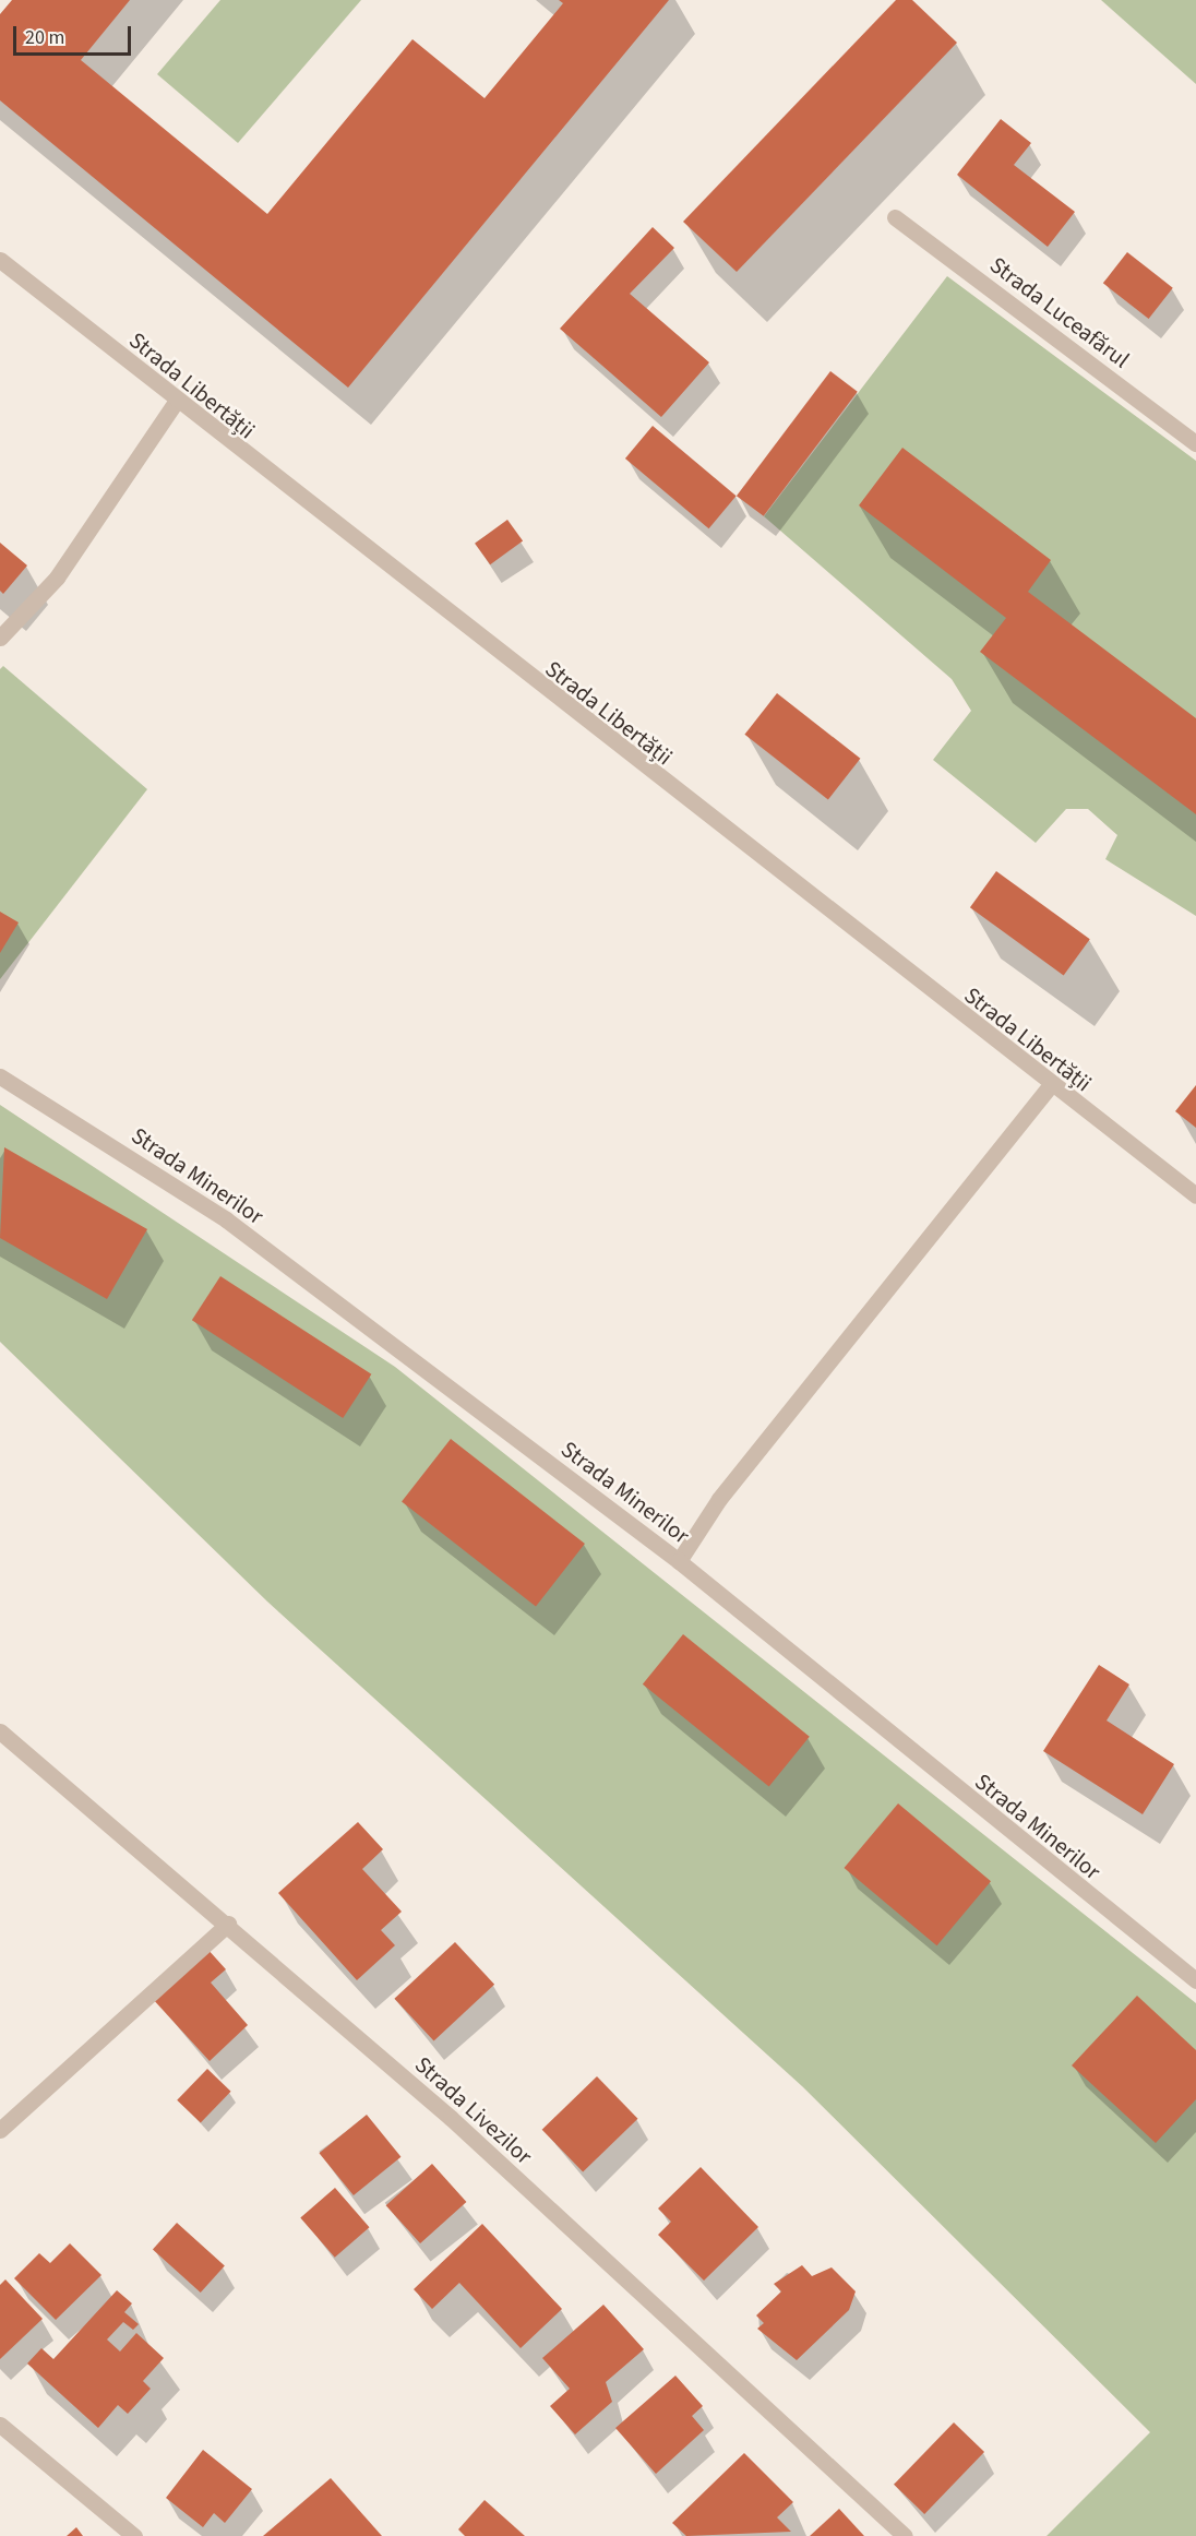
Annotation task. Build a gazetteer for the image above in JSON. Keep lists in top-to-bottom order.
{
  "streets": {
    "street": [
      "Strada Luceafărul",
      "Strada Libertății",
      "Strada Minerilor",
      "Strada Livezilor"
    ]
  },
  "scale_bar": "20 m"
}
